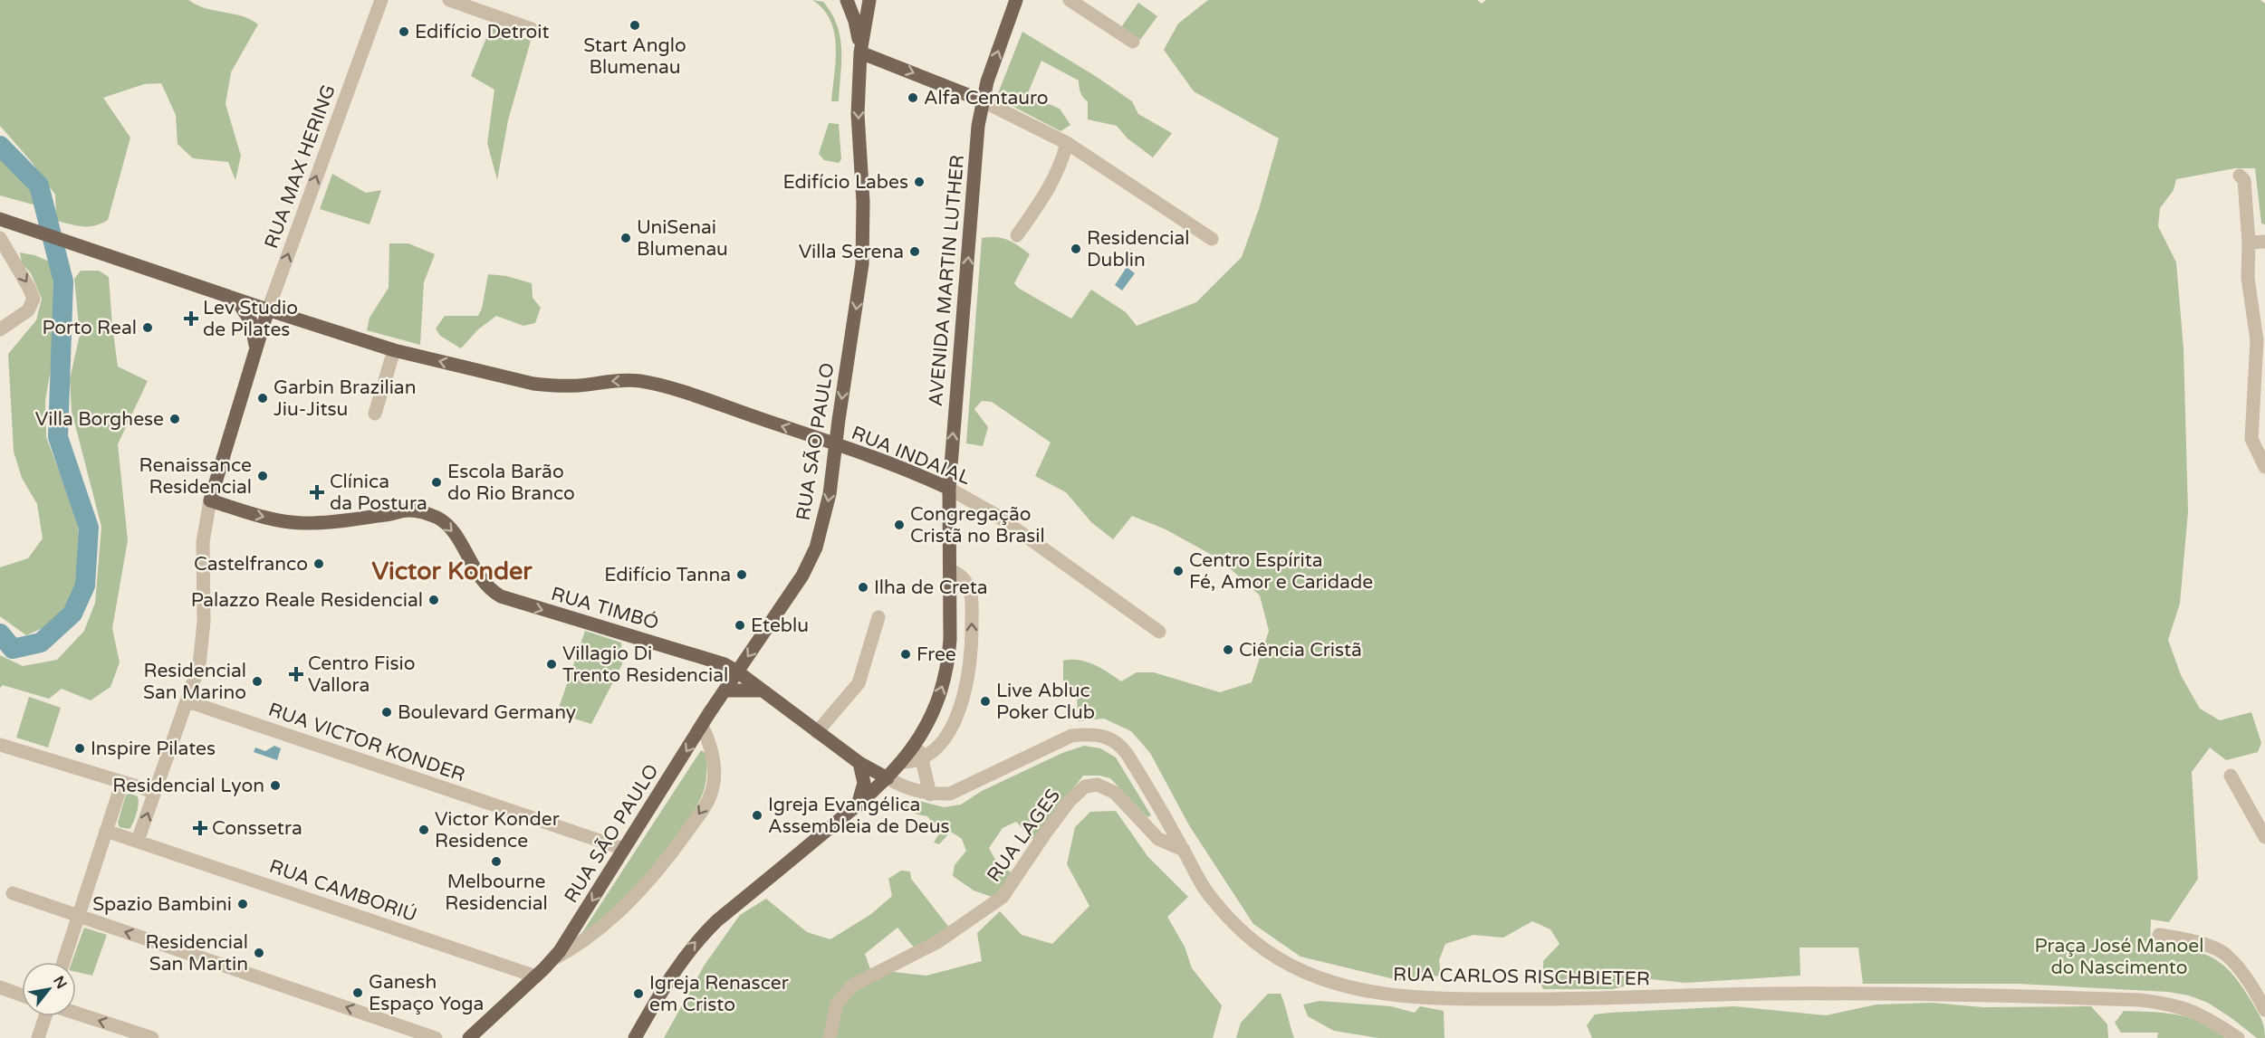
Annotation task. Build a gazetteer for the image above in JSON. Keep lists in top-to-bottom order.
{
  "streets": {
    "main road": [
      "RUA MAX HERING",
      "AVENIDA MARTIN LUTHER",
      "RUA SÃO PAULO",
      "RUA INDAIAL",
      "RUA TIMBÓ",
      "RUA CARLOS RISCHBIETER"
    ],
    "street": ["RUA VICTOR KONDER", "RUA LAGES", "RUA CAMBORIÚ"]
  },
  "crossings": [
    ["RUA MAX HERING", "RUA INDAIAL"],
    ["RUA MAX HERING", "RUA TIMBÓ"],
    ["RUA MAX HERING", "RUA VICTOR KONDER"],
    ["AVENIDA MARTIN LUTHER", "RUA INDAIAL"],
    ["AVENIDA MARTIN LUTHER", "RUA CARLOS RISCHBIETER"],
    ["RUA SÃO PAULO", "RUA INDAIAL"],
    ["RUA SÃO PAULO", "RUA TIMBÓ"],
    ["RUA SÃO PAULO", "RUA VICTOR KONDER"],
    ["RUA SÃO PAULO", "RUA CAMBORIÚ"],
    ["RUA SÃO PAULO", "RUA CARLOS RISCHBIETER"],
    ["RUA TIMBÓ", "RUA CARLOS RISCHBIETER"],
    ["RUA LAGES", "RUA CARLOS RISCHBIETER"]
  ],
  "one_way": [
    "RUA MAX HERING",
    "AVENIDA MARTIN LUTHER",
    "RUA SÃO PAULO",
    "RUA INDAIAL",
    "RUA TIMBÓ"
  ],
  "districts": ["Victor Konder"],
  "parks": ["Praça José Manoel do Nascimento"],
  "places": {
    "other": [
      "Start Anglo Blumenau",
      "Edifício Detroit",
      "Alfa Centauro",
      "Edifício Labes",
      "UniSenai Blumenau",
      "Residencial Dublin",
      "Villa Serena",
      "Porto Real",
      "Garbin Brazilian Jiu-Jitsu",
      "Villa Borghese",
      "Renaissance Residencial",
      "Escola Barão do Rio Branco",
      "Congregação Cristã no Brasil",
      "Castelfranco",
      "Centro Espírita Fé, Amor e Caridade",
      "Edifício Tanna",
      "Ilha de Creta",
      "Palazzo Reale Residencial",
      "Eteblu",
      "Ciência Cristã",
      "Free",
      "Villagio Di Trento Residencial",
      "Residencial San Marino",
      "Live Abluc Poker Club",
      "Boulevard Germany",
      "Inspire Pilates",
      "Residencial Lyon",
      "Igreja Evangélica Assembleia de Deus",
      "Victor Konder Residence",
      "Melbourne Residencial",
      "Spazio Bambini",
      "Residencial San Martin",
      "Ganesh Espaço Yoga",
      "Igreja Renascer em Cristo"
    ],
    "health": [
      "Lev Studio de Pilates",
      "Clínica da Postura",
      "Centro Fisio Vallora",
      "Conssetra"
    ]
  },
  "north": "top right"
}
